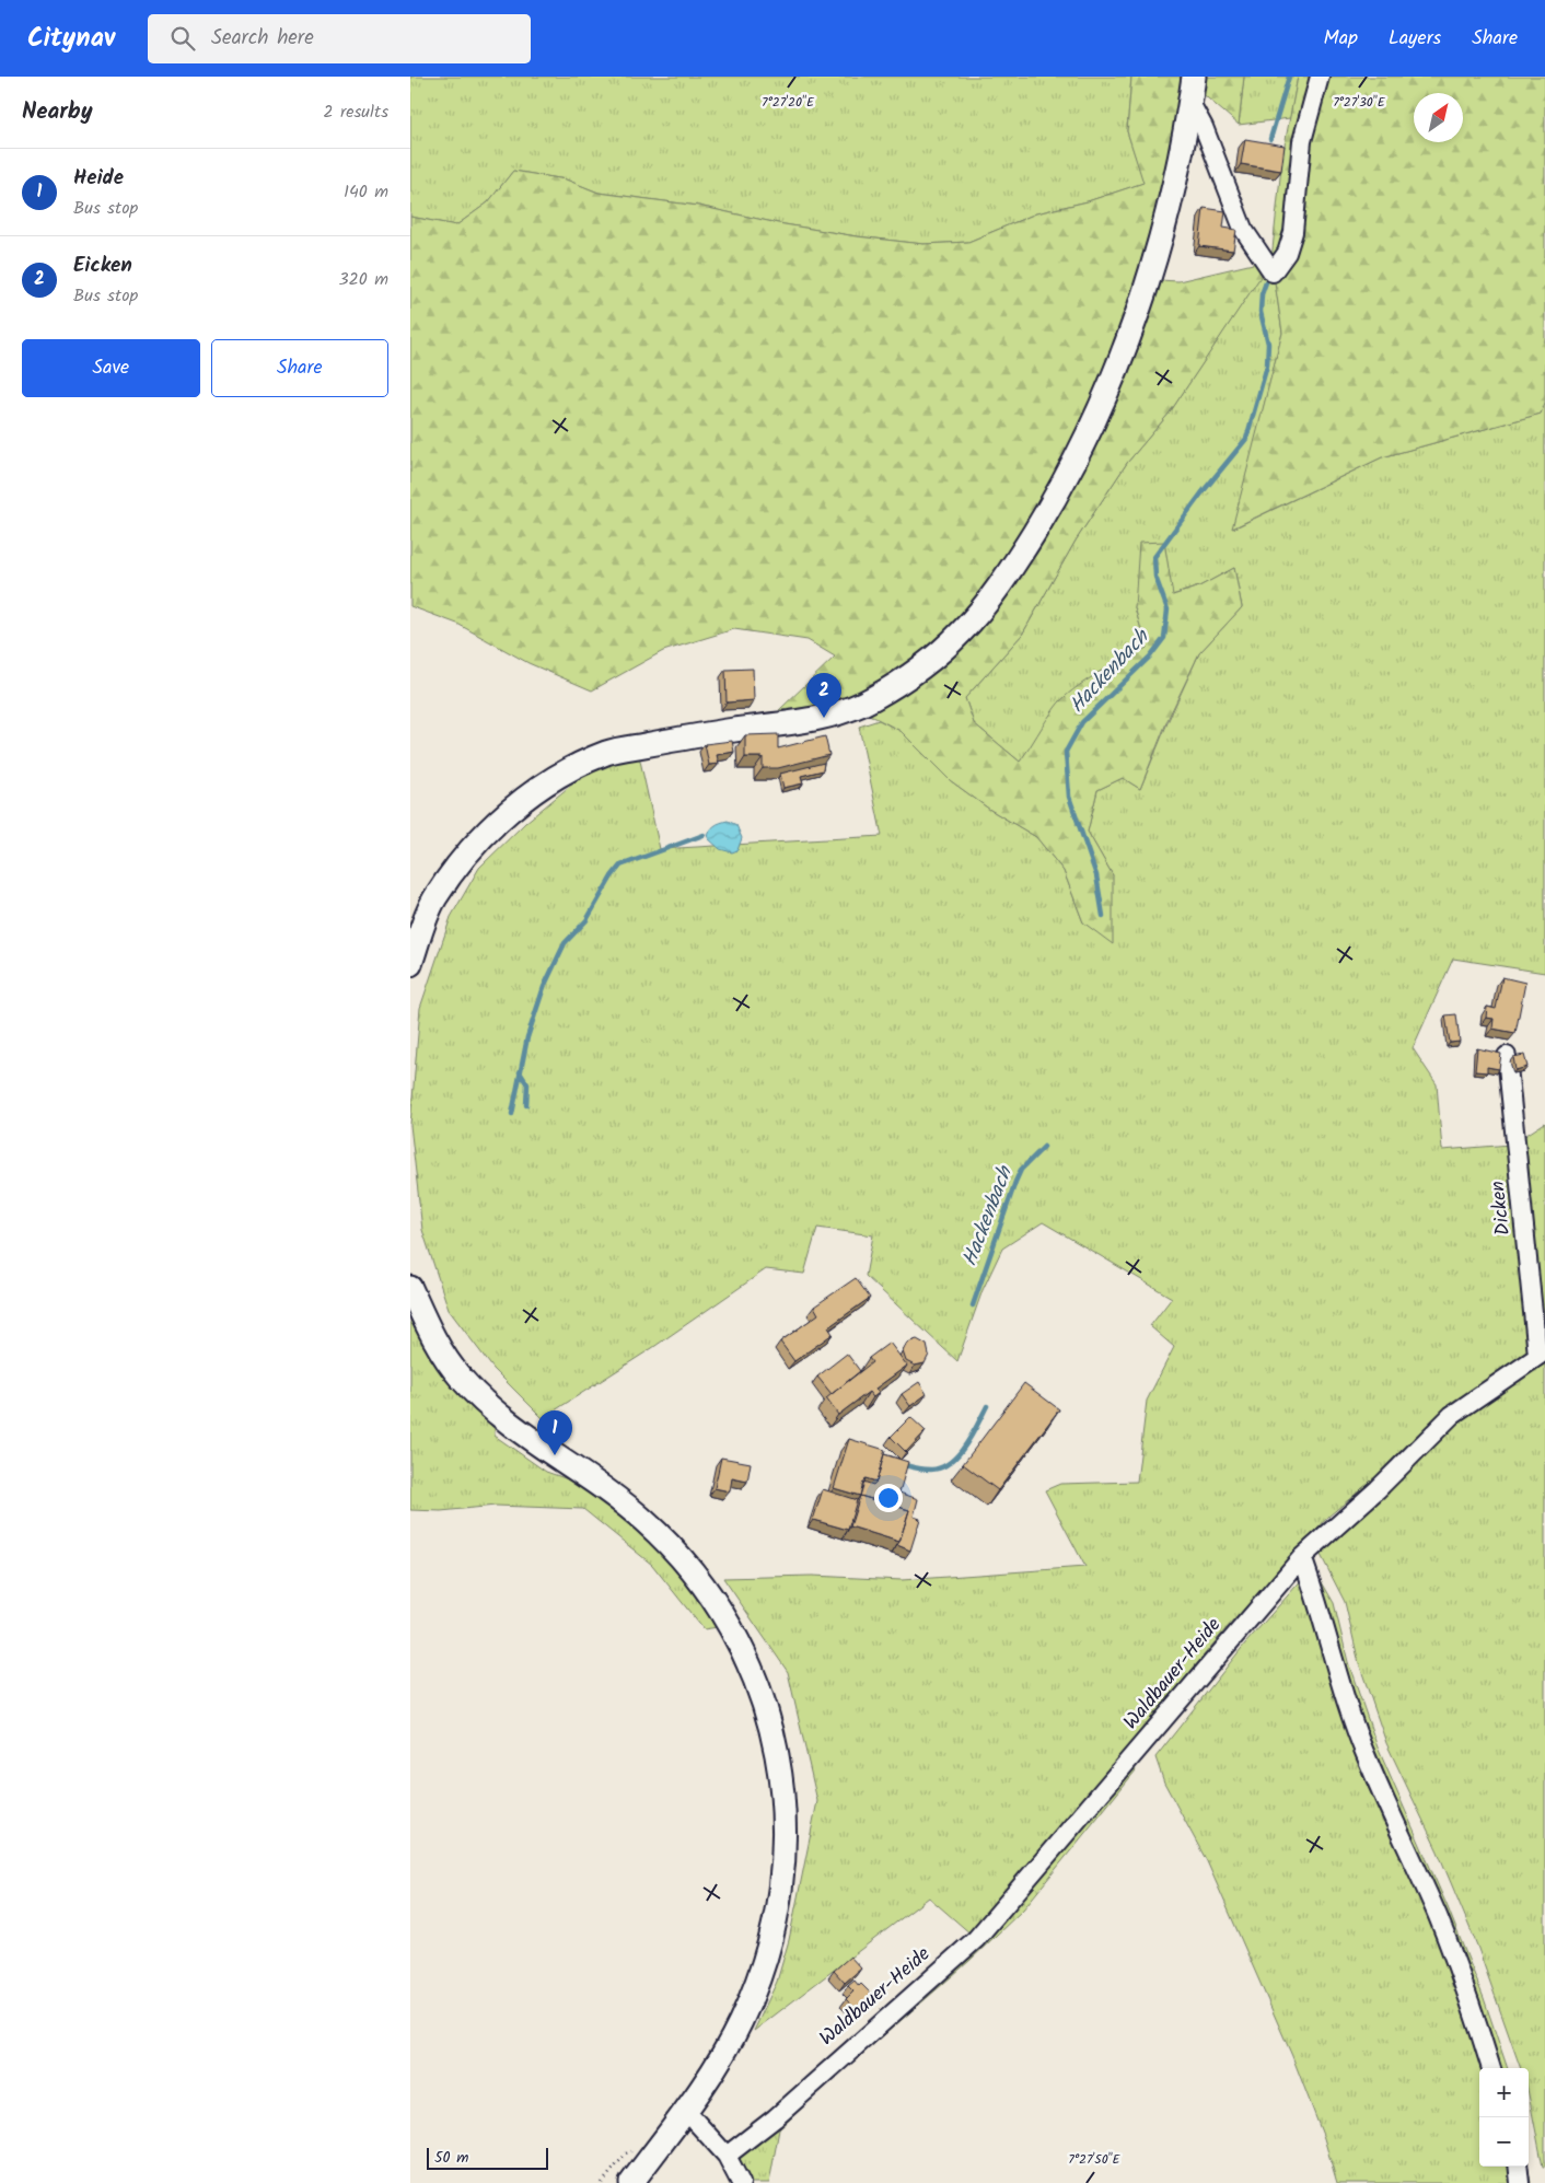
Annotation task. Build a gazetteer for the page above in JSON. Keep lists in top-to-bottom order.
{
  "streets": {
    "street": ["Dicken", "Waldbauer-Heide"]
  },
  "crossings": [
    ["Dicken", "Waldbauer-Heide"]
  ],
  "water": ["Hackenbach"],
  "scale_bar": "50 m",
  "north": "top right",
  "page": {
    "header": "Citynav",
    "search": "Search here",
    "nav": ["Map", "Layers", "Share"],
    "heading": ["Nearby", "2 results"],
    "list": [
      {
        "mark": "1",
        "name": "Heide",
        "note": "Bus stop",
        "value": "140 m"
      },
      {
        "mark": "2",
        "name": "Eicken",
        "note": "Bus stop",
        "value": "320 m"
      }
    ],
    "buttons": ["Save", "Share"],
    "pins": ["2", "1"],
    "map_buttons": ["+", "−"],
    "scale": "50 m"
  },
  "coordinates": ["7°27'20\"E", "7°27'30\"E", "7°27'50\"E"]
}
